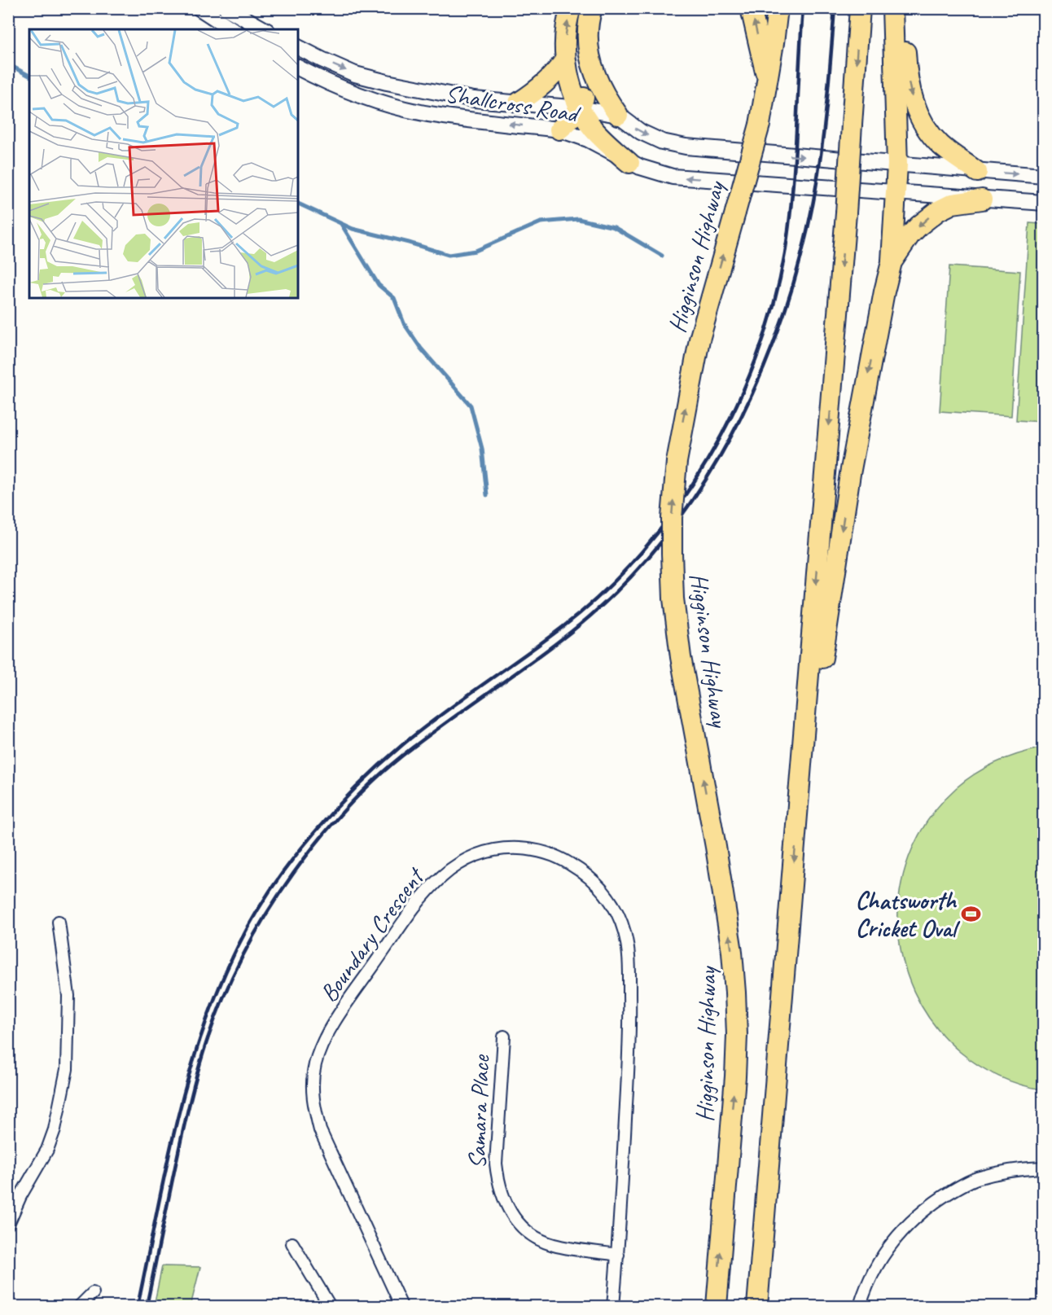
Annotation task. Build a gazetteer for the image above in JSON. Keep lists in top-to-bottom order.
{
  "streets": {
    "highway": ["Higginson Highway"],
    "street": ["Shallcross Road", "Boundary Crescent", "Samara Place"]
  },
  "crossings": [
    ["Boundary Crescent", "Samara Place"]
  ],
  "places": {
    "sports": ["Chatsworth Cricket Oval"]
  }
}
